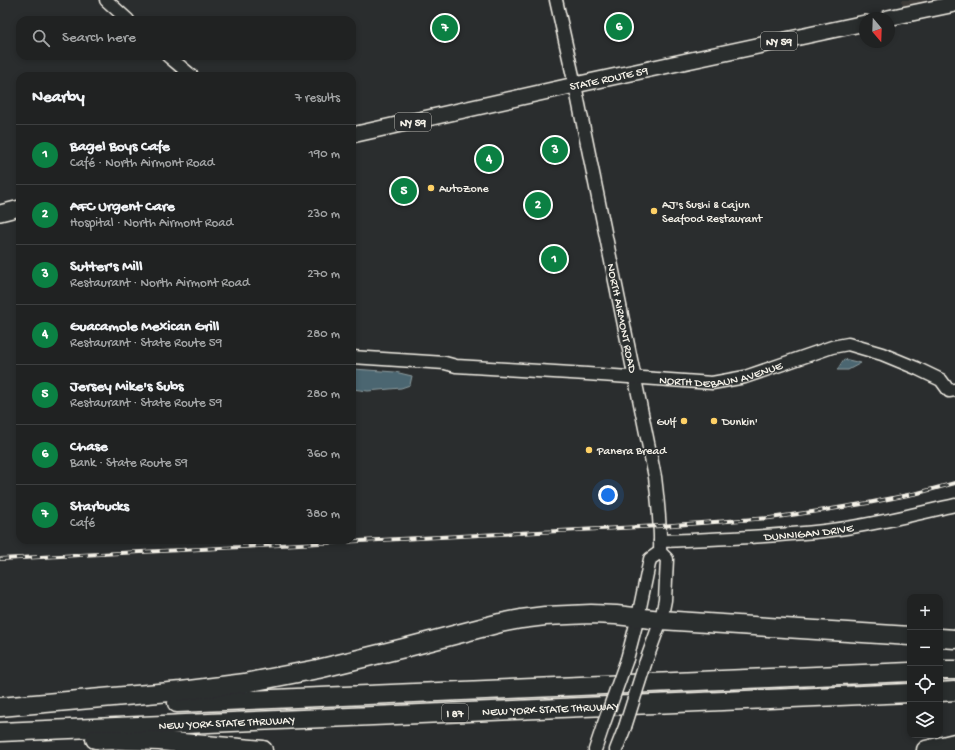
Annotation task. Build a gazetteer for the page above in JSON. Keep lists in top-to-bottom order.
{
  "streets": {
    "highway": ["NEW YORK STATE THRUWAY", "I 87"],
    "main road": ["NY 59", "STATE ROUTE 59"],
    "street": ["NORTH AIRMONT ROAD", "NORTH DEBAUN AVENUE", "DUNNIGAN DRIVE"]
  },
  "crossings": [
    ["STATE ROUTE 59", "NORTH AIRMONT ROAD"],
    ["NORTH AIRMONT ROAD", "NORTH DEBAUN AVENUE"],
    ["NORTH AIRMONT ROAD", "DUNNIGAN DRIVE"]
  ],
  "places": [
    "AutoZone",
    "AJ's Sushi & Cajun Seafood Restaurant",
    "Gulf",
    "Dunkin'",
    "Panera Bread"
  ],
  "north": "bottom",
  "page": {
    "pins": [
      "6",
      "7",
      "3",
      "4",
      "5",
      "2",
      "1"
    ],
    "search": "Search here",
    "heading": ["Nearby", "7 results"],
    "list": [
      {
        "mark": "1",
        "name": "Bagel Boys Cafe",
        "note": "Café · North Airmont Road",
        "value": "190 m"
      },
      {
        "mark": "2",
        "name": "AFC Urgent Care",
        "note": "Hospital · North Airmont Road",
        "value": "230 m"
      },
      {
        "mark": "3",
        "name": "Sutter's Mill",
        "note": "Restaurant · North Airmont Road",
        "value": "270 m"
      },
      {
        "mark": "4",
        "name": "Guacamole Mexican Grill",
        "note": "Restaurant · State Route 59",
        "value": "280 m"
      },
      {
        "mark": "5",
        "name": "Jersey Mike's Subs",
        "note": "Restaurant · State Route 59",
        "value": "280 m"
      },
      {
        "mark": "6",
        "name": "Chase",
        "note": "Bank · State Route 59",
        "value": "360 m"
      },
      {
        "mark": "7",
        "name": "Starbucks",
        "note": "Café",
        "value": "380 m"
      }
    ],
    "map_buttons": ["+", "−"]
  }
}
